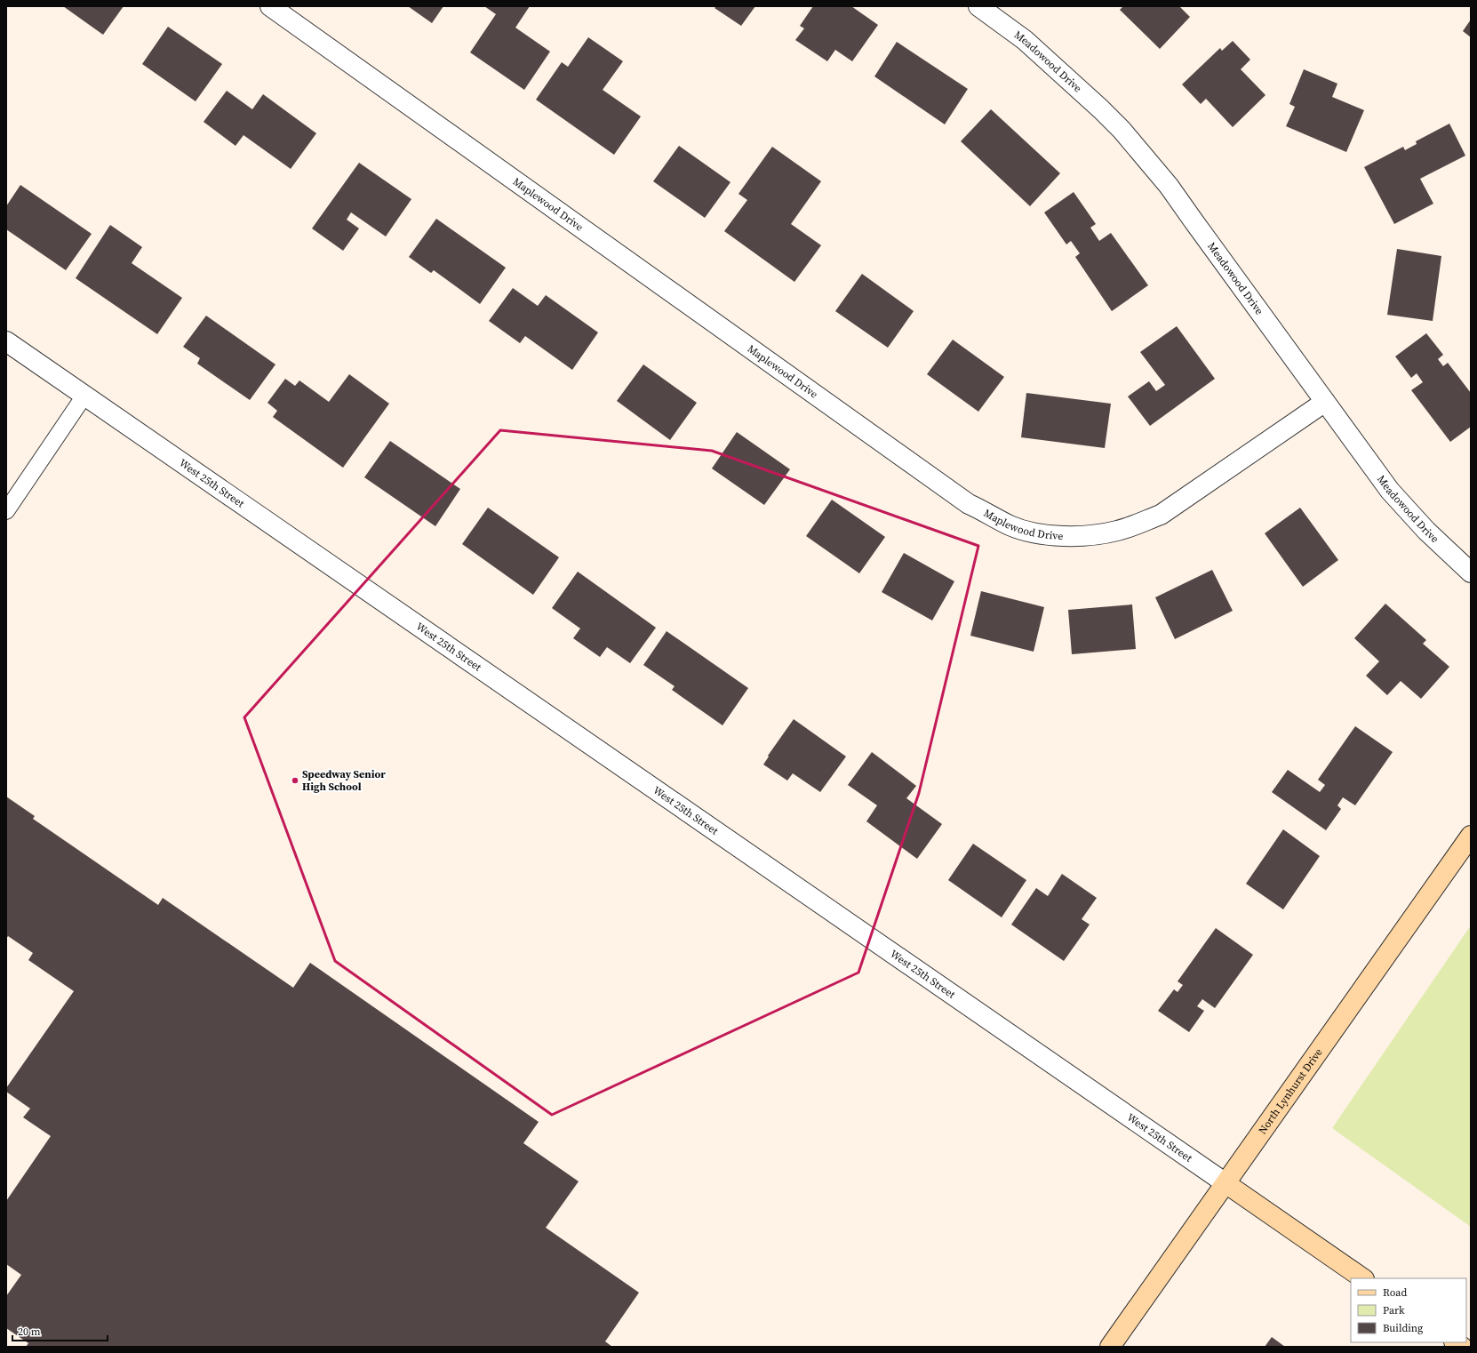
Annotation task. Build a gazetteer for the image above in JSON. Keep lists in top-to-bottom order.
{
  "streets": {
    "main road": ["West 25th Street", "North Lynhurst Drive"],
    "street": ["Meadowood Drive", "Maplewood Drive"]
  },
  "crossings": [
    ["Meadowood Drive", "Maplewood Drive"],
    ["West 25th Street", "North Lynhurst Drive"]
  ],
  "places": ["Speedway Senior High School"],
  "legend": ["Road", "Park", "Building"],
  "scale_bar": "20 m"
}
